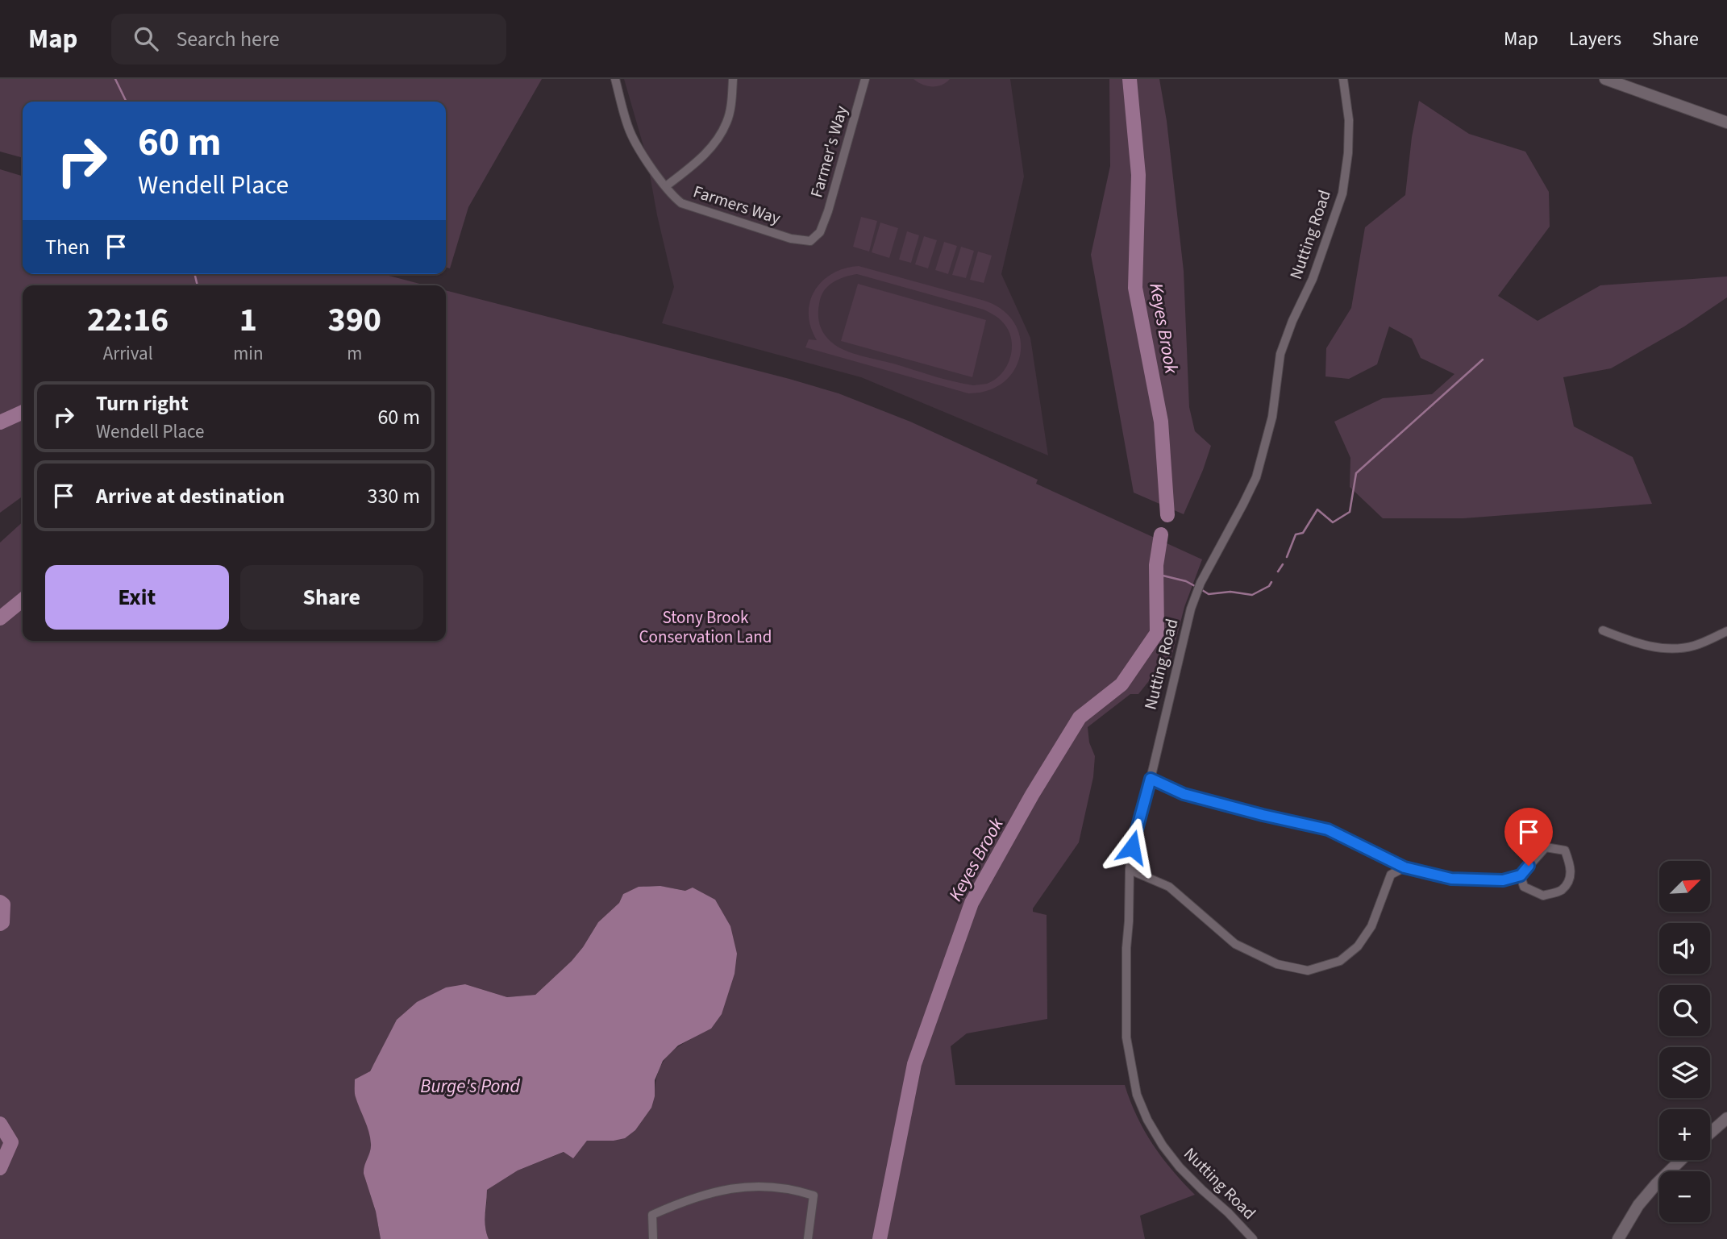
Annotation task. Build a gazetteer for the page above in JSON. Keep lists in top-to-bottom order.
{
  "streets": {
    "street": ["Farmer's Way", "Farmers Way", "Nutting Road"]
  },
  "crossings": [
    ["Farmer's Way", "Farmers Way"]
  ],
  "water": ["Keyes Brook", "Burge's Pond"],
  "parks": ["Stony Brook Conservation Land"],
  "north": "top right",
  "page": {
    "header": "Map",
    "search": "Search here",
    "nav": ["Map", "Layers", "Share"],
    "turn": ["60 m", "Wendell Place"],
    "then": "Then",
    "eta": [
      "22:16",
      "Arrival",
      "1",
      "min",
      "390",
      "m"
    ],
    "list": [
      {
        "name": "Turn right",
        "note": "Wendell Place",
        "value": "60 m"
      },
      {
        "name": "Arrive at destination",
        "value": "330 m"
      }
    ],
    "buttons": ["Exit", "Share"],
    "map_buttons": ["+", "−"]
  }
}
